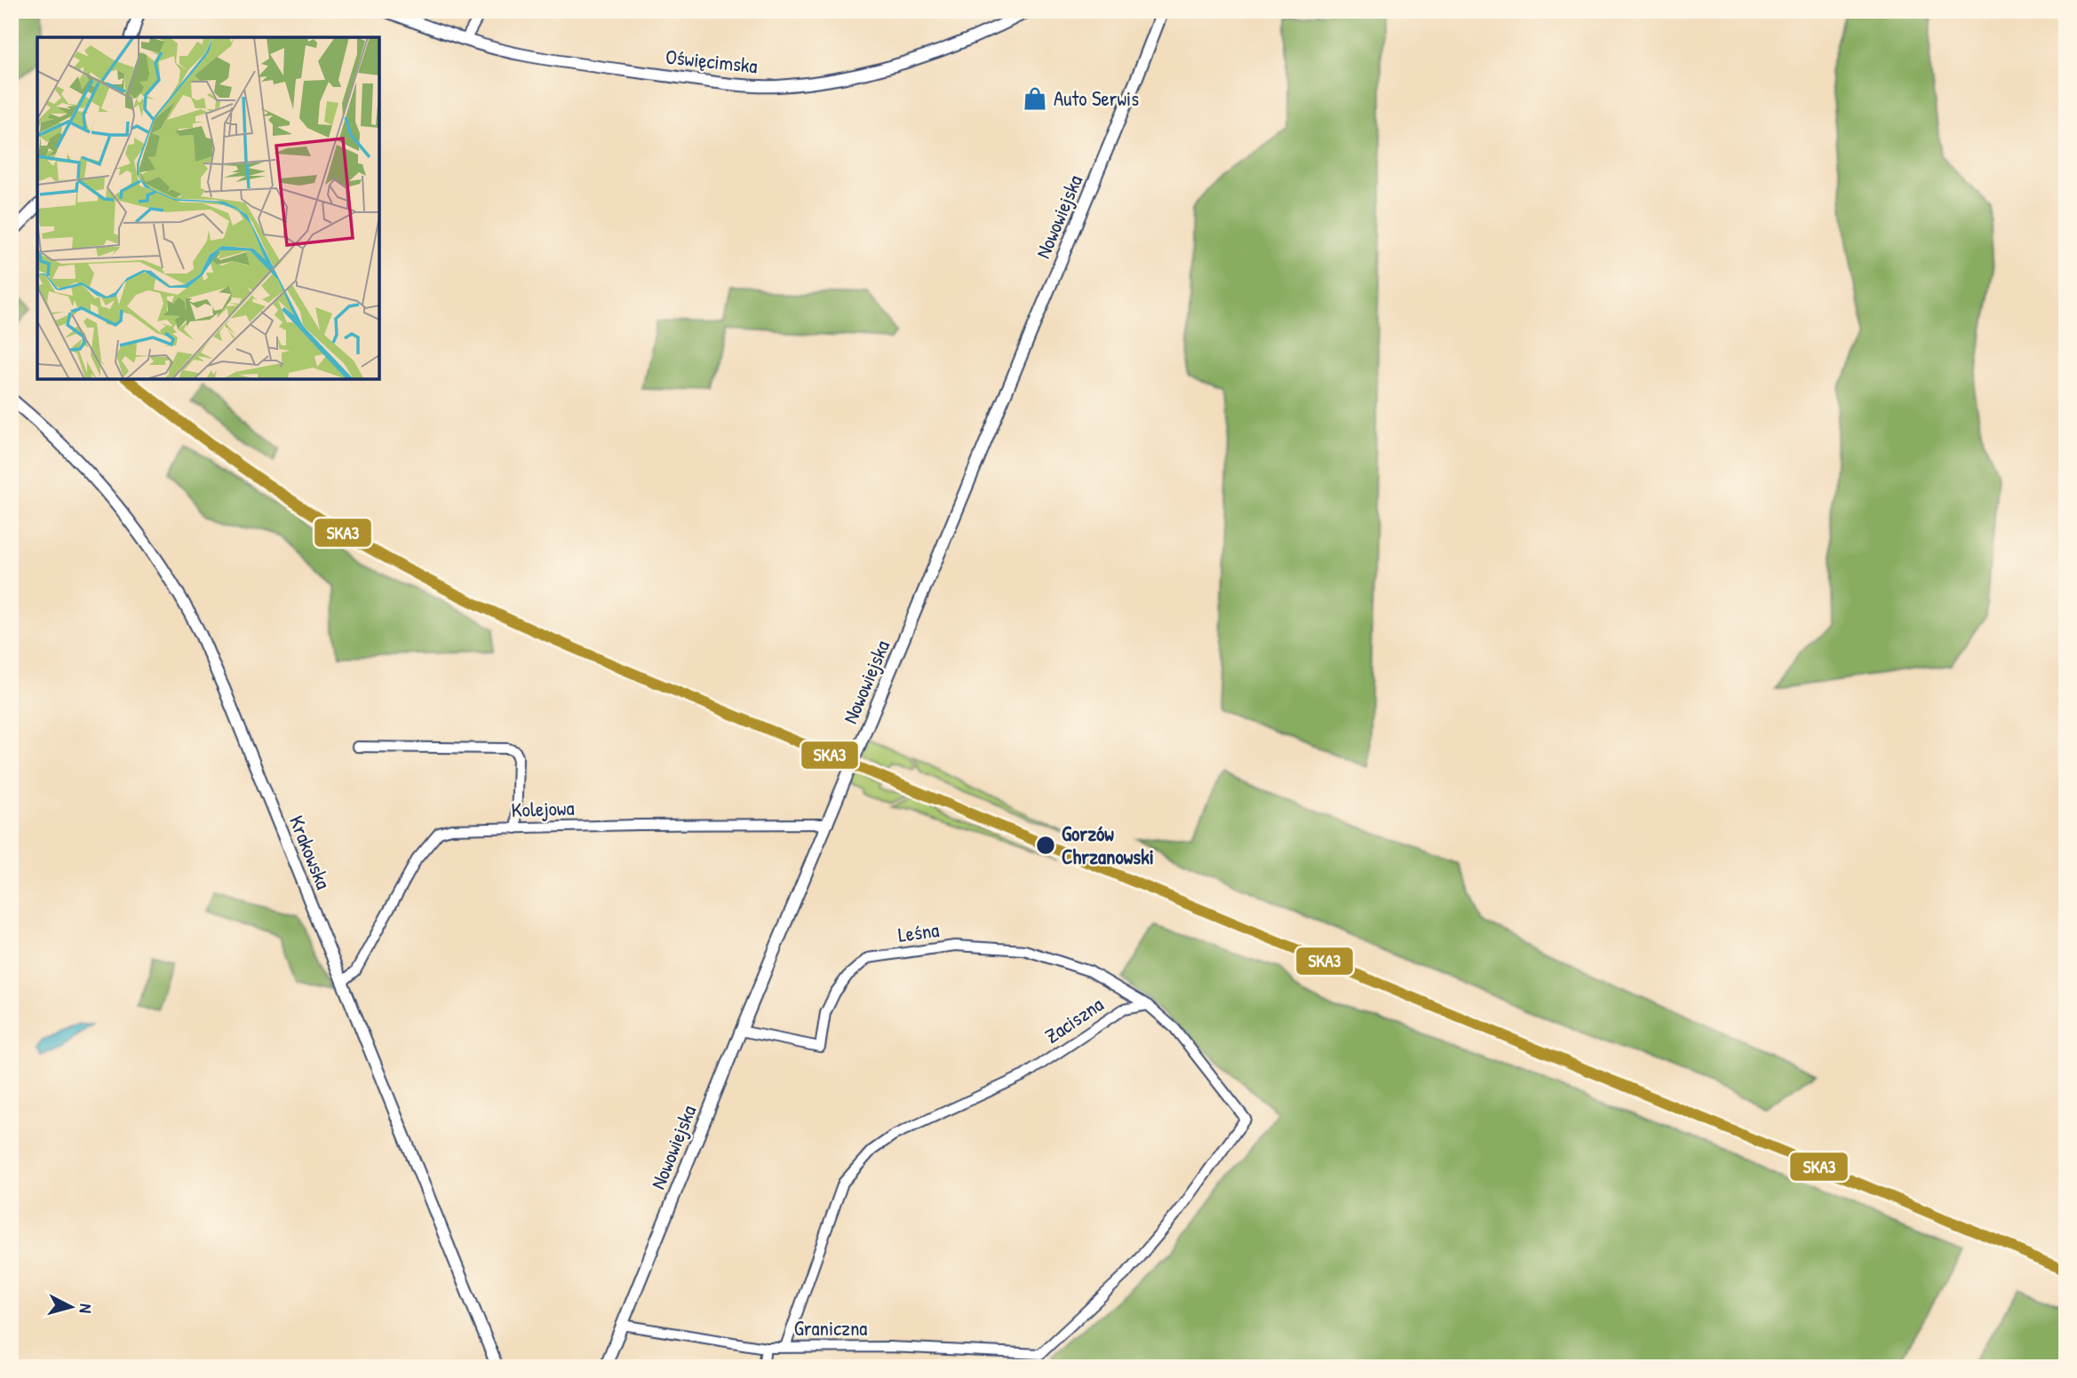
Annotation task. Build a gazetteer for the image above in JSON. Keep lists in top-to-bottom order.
{
  "streets": {
    "street": [
      "Oświęcimska",
      "Nowowiejska",
      "Kolejowa",
      "Krakowska",
      "Leśna",
      "Zaciszna",
      "Graniczna"
    ]
  },
  "crossings": [
    ["Nowowiejska", "Kolejowa"],
    ["Nowowiejska", "Leśna"],
    ["Nowowiejska", "Graniczna"],
    ["Kolejowa", "Krakowska"],
    ["Leśna", "Zaciszna"],
    ["Leśna", "Graniczna"],
    ["Zaciszna", "Graniczna"]
  ],
  "places": {
    "shop": ["Auto Serwis"],
    "other": ["Gorzów Chrzanowski"]
  },
  "lines": ["transit line SKA3"],
  "north": "right"
}
